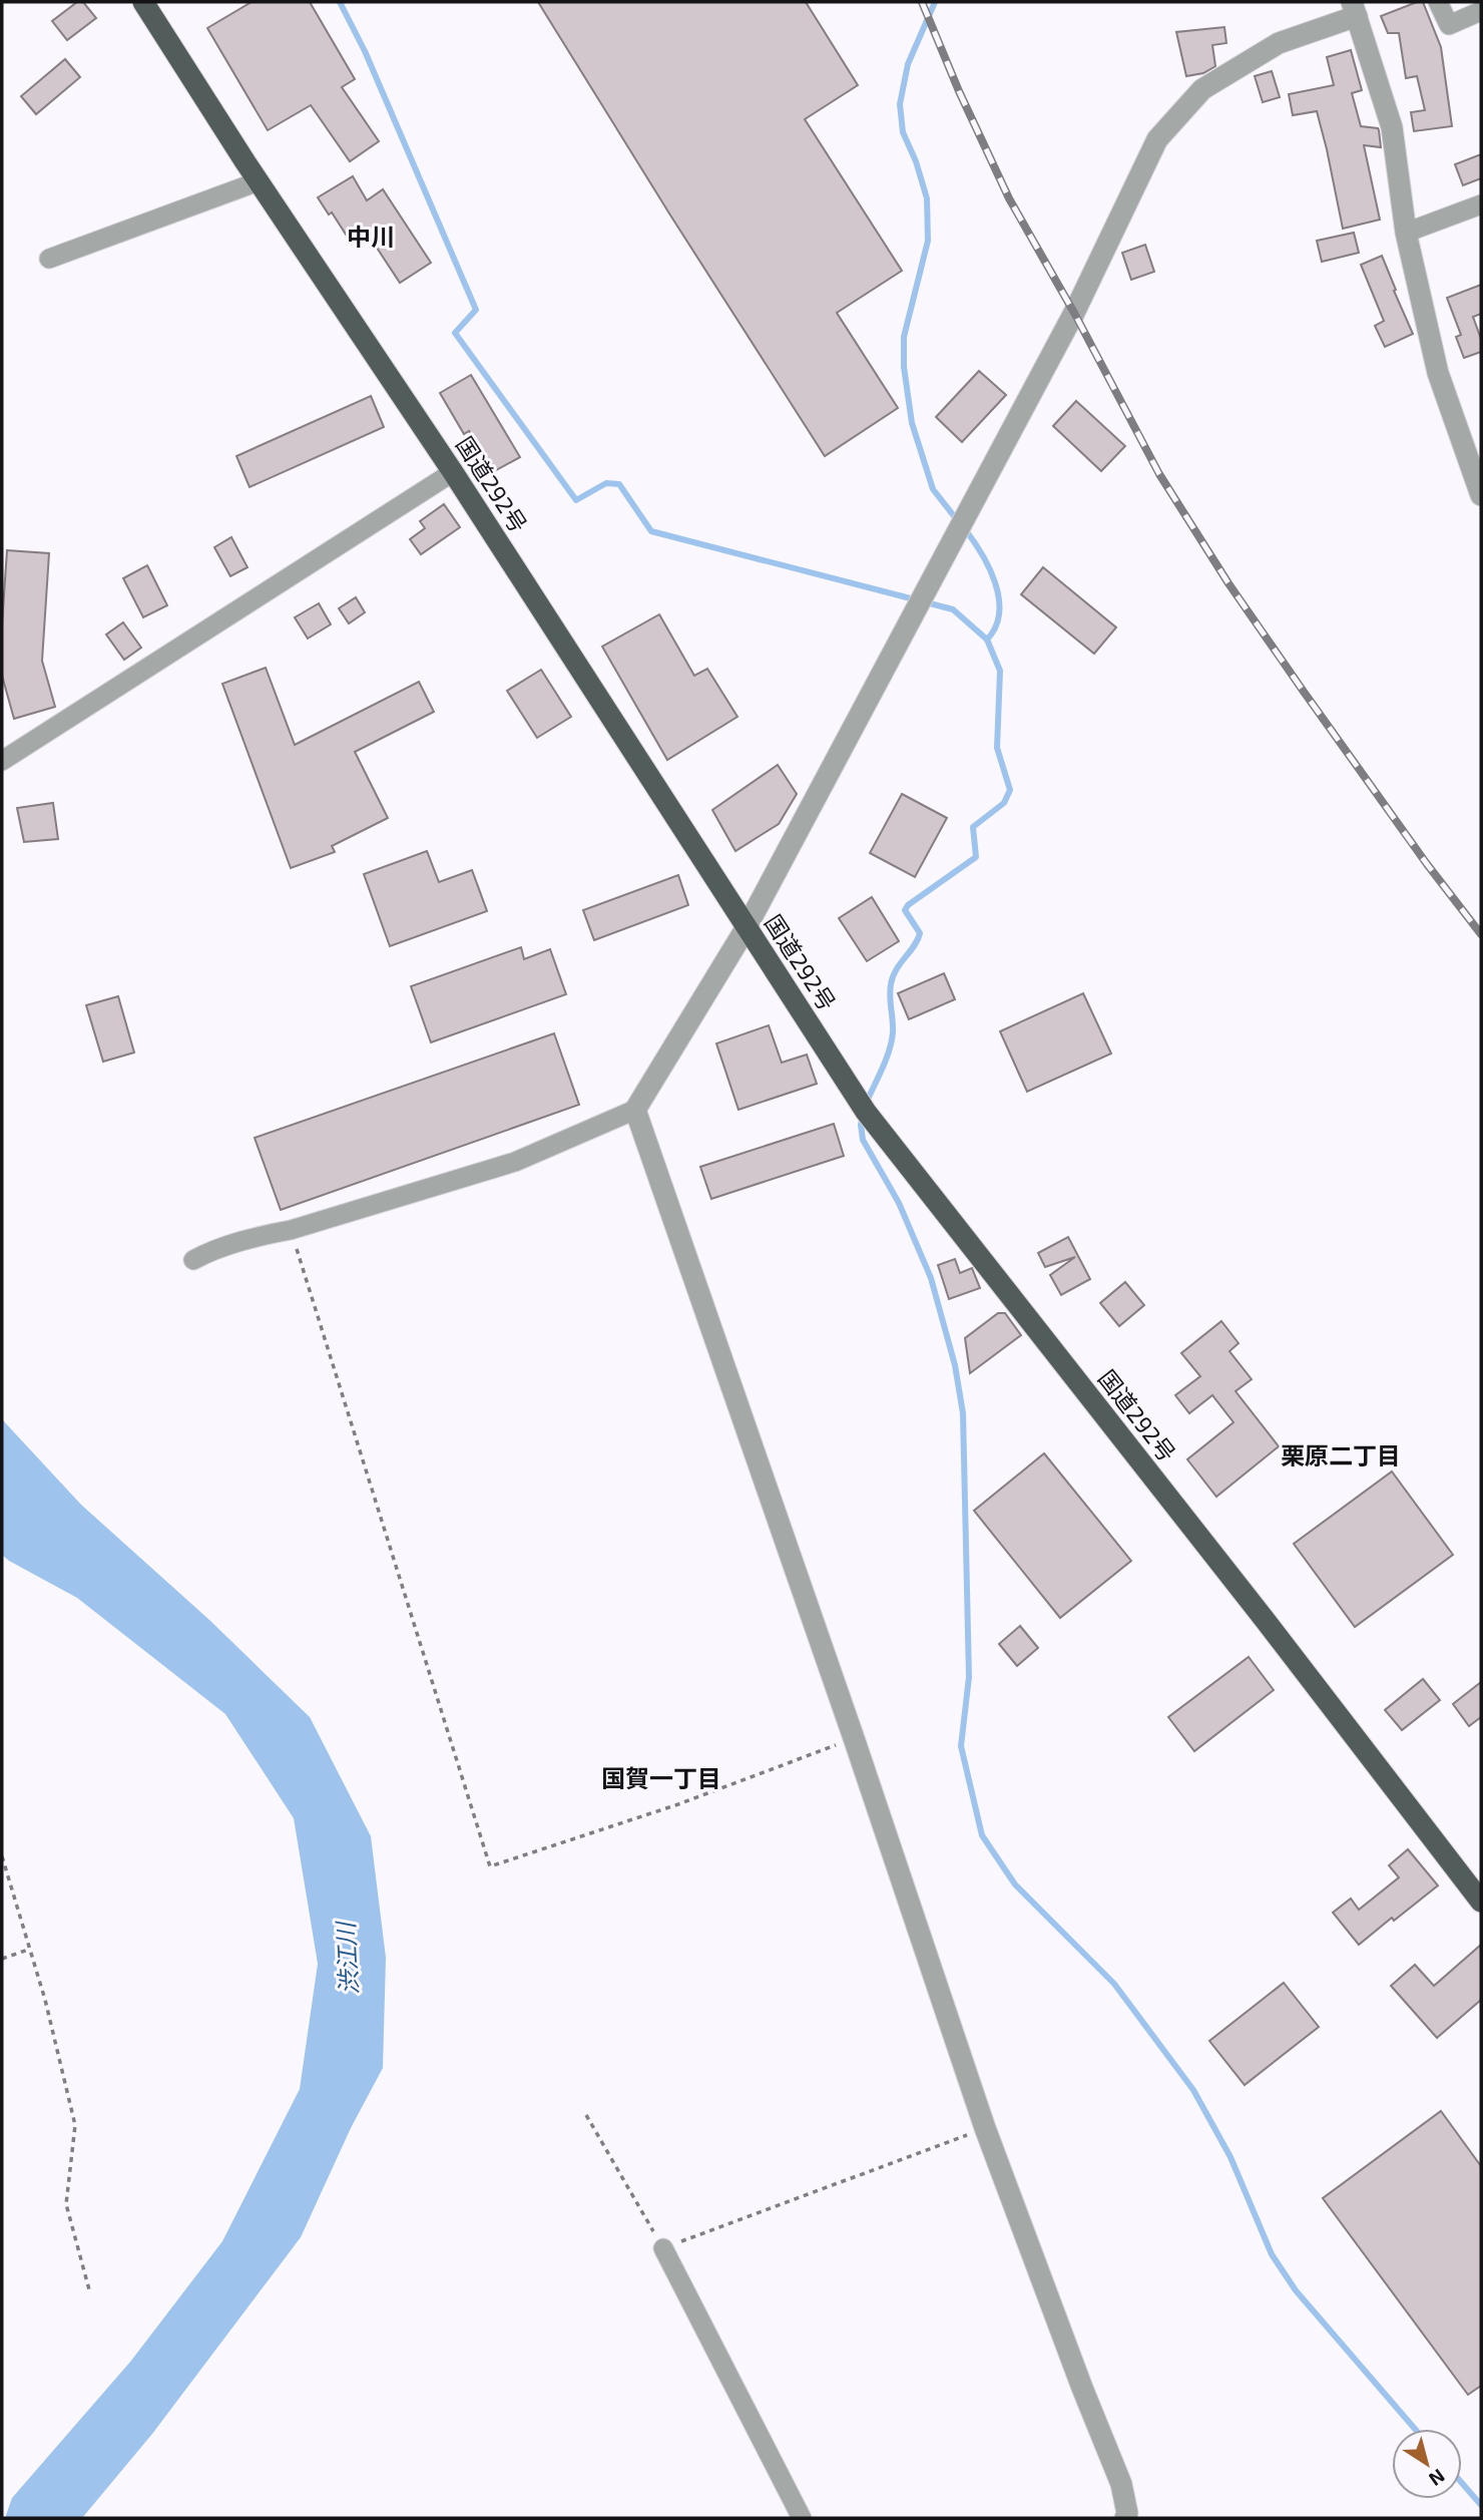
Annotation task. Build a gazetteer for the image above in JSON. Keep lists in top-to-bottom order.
{
  "streets": {
    "highway": ["国道292号"]
  },
  "districts": ["中川", "栗原二丁目", "国賀一丁目"],
  "water": ["渋江川"],
  "north": "bottom right"
}
